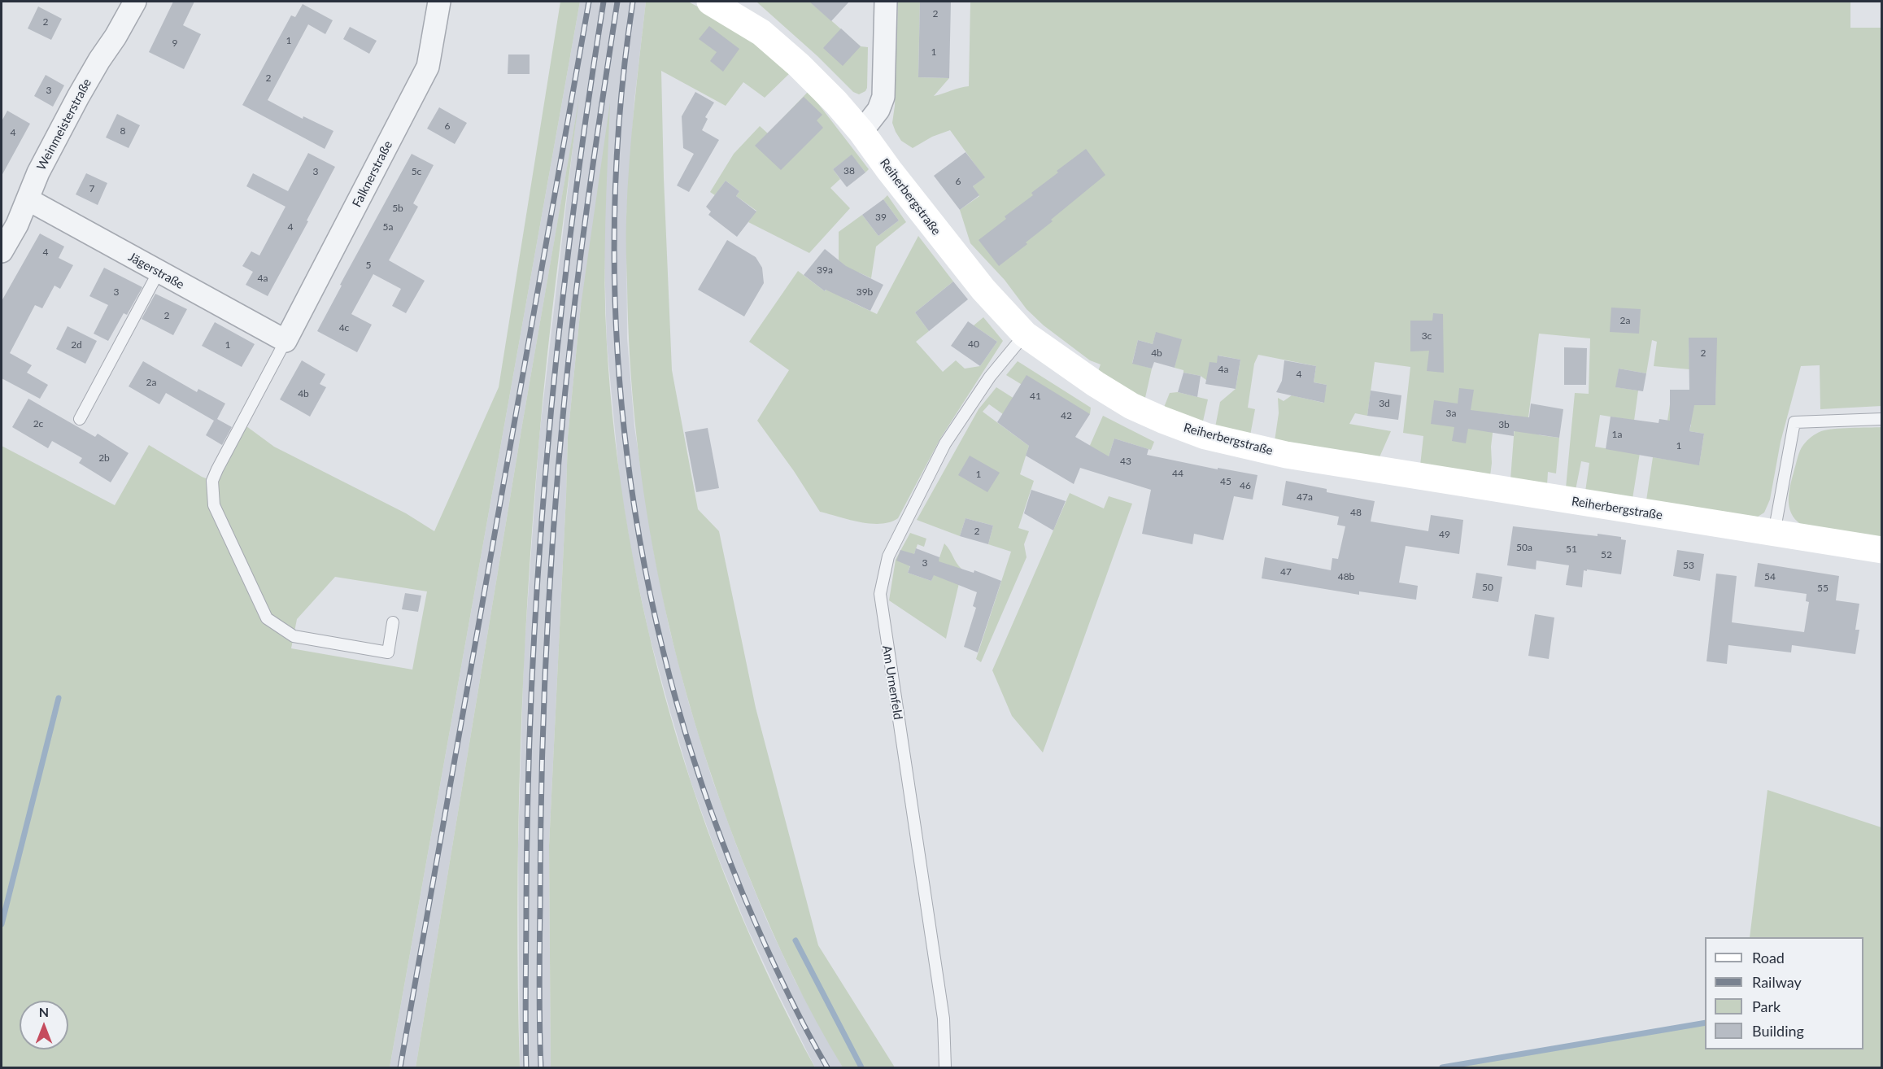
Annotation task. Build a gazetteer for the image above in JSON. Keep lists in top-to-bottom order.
{
  "streets": {
    "street": [
      "Weinmeisterstraße",
      "Falknerstraße",
      "Reiherbergstraße",
      "Jägerstraße"
    ],
    "lane": ["Am Urnenfeld"]
  },
  "crossings": [
    ["Weinmeisterstraße", "Jägerstraße"],
    ["Falknerstraße", "Jägerstraße"],
    ["Reiherbergstraße", "Am Urnenfeld"]
  ],
  "house_numbers": [
    "2",
    "2",
    "1",
    "9",
    "1",
    "2",
    "3",
    "6",
    "8",
    "4",
    "38",
    "3",
    "5c",
    "6",
    "7",
    "5b",
    "39",
    "4",
    "5a",
    "4",
    "5",
    "39a",
    "4a",
    "3",
    "39b",
    "2",
    "2a",
    "4c",
    "3c",
    "40",
    "2d",
    "1",
    "4b",
    "2",
    "4a",
    "4",
    "2a",
    "4b",
    "41",
    "3d",
    "3a",
    "42",
    "2c",
    "3b",
    "1a",
    "1",
    "2b",
    "43",
    "44",
    "1",
    "45",
    "46",
    "47a",
    "48",
    "2",
    "49",
    "50a",
    "51",
    "52",
    "3",
    "53",
    "47",
    "48b",
    "54",
    "50",
    "55"
  ],
  "legend": [
    "Road",
    "Railway",
    "Park",
    "Building"
  ],
  "north": "top"
}
